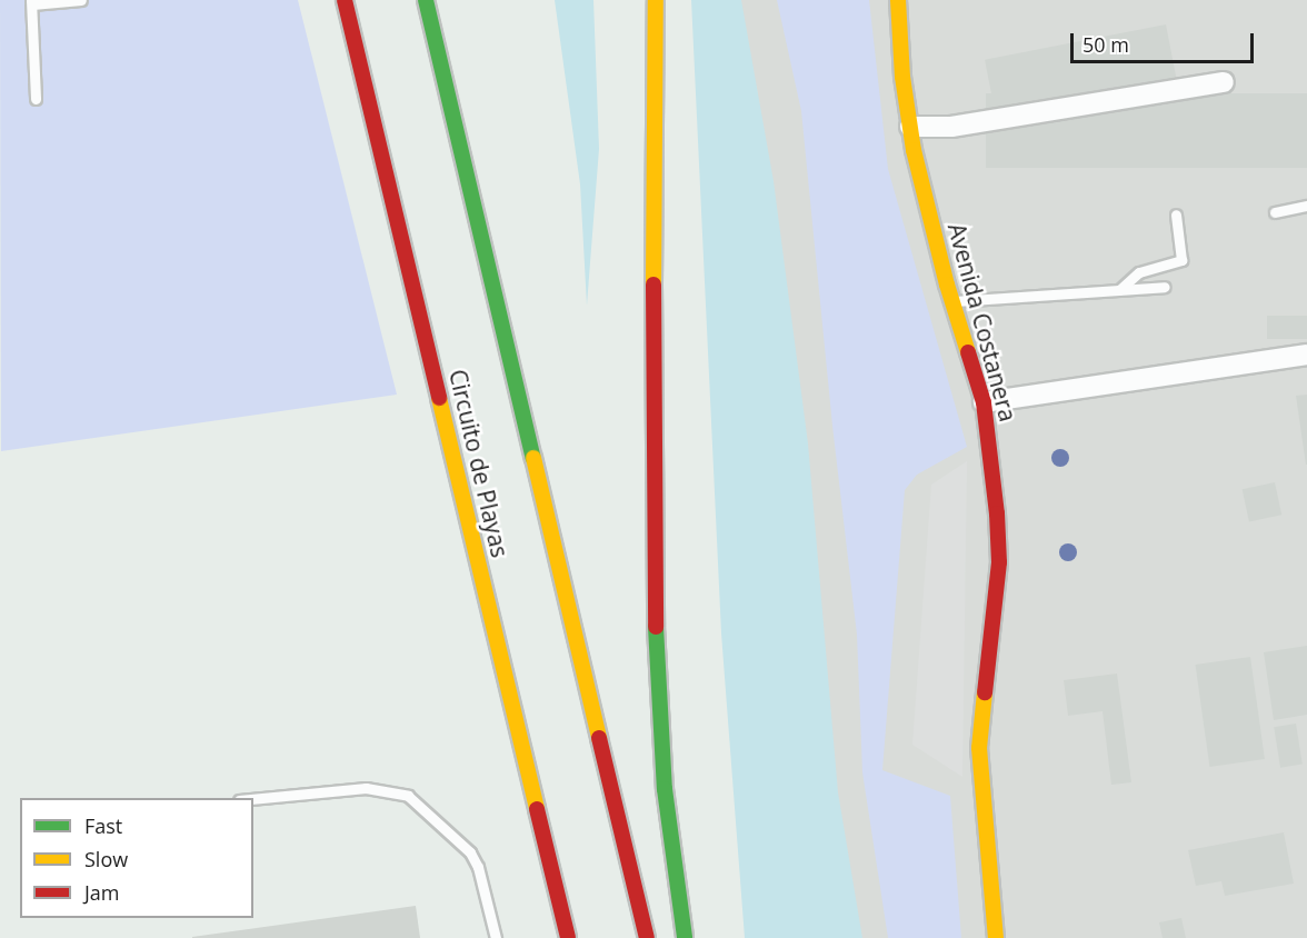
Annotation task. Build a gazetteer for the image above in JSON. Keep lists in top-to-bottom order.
{
  "streets": {
    "main road": ["Avenida Costanera", "Circuito de Playas"]
  },
  "legend": ["Fast", "Slow", "Jam"],
  "scale_bar": "50 m"
}
